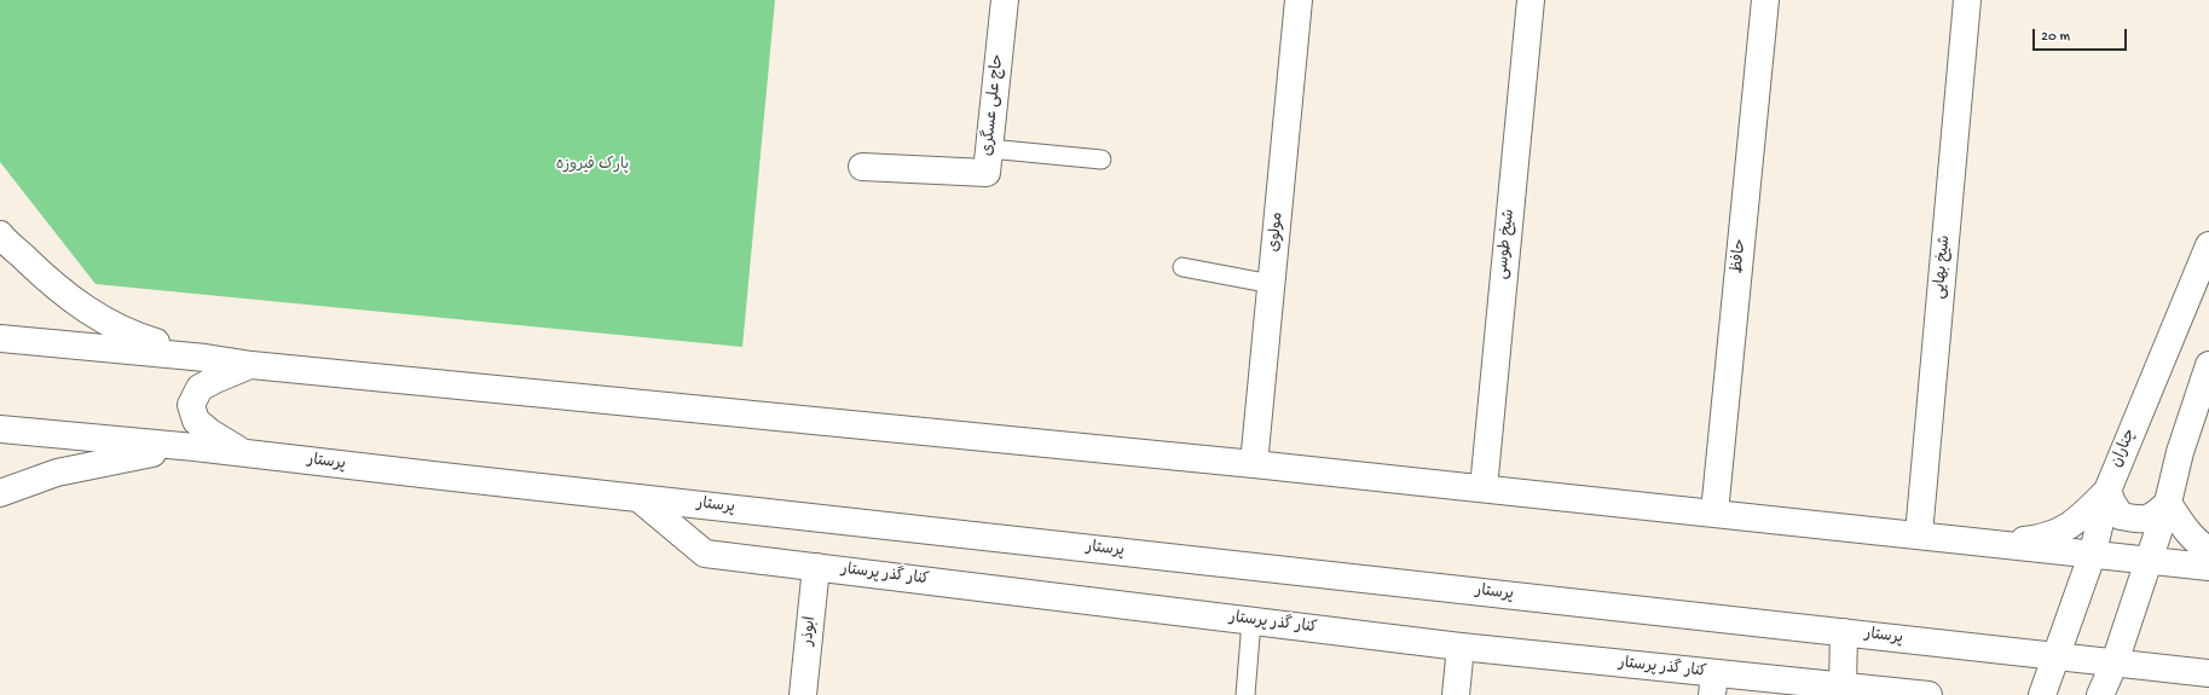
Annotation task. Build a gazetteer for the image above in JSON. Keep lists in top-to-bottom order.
{
  "streets": {
    "main road": [
      "حاج علی عسگری",
      "مولوی",
      "شیخ طوسی",
      "حافظ",
      "شیخ بهایی",
      "چناران",
      "پرستار",
      "کنار گذر پرستار",
      "ابوذر"
    ]
  },
  "crossings": [
    ["چناران", "پرستار"],
    ["پرستار", "کنار گذر پرستار"],
    ["کنار گذر پرستار", "ابوذر"]
  ],
  "parks": ["پارک فیروزه"],
  "scale_bar": "20 m"
}
